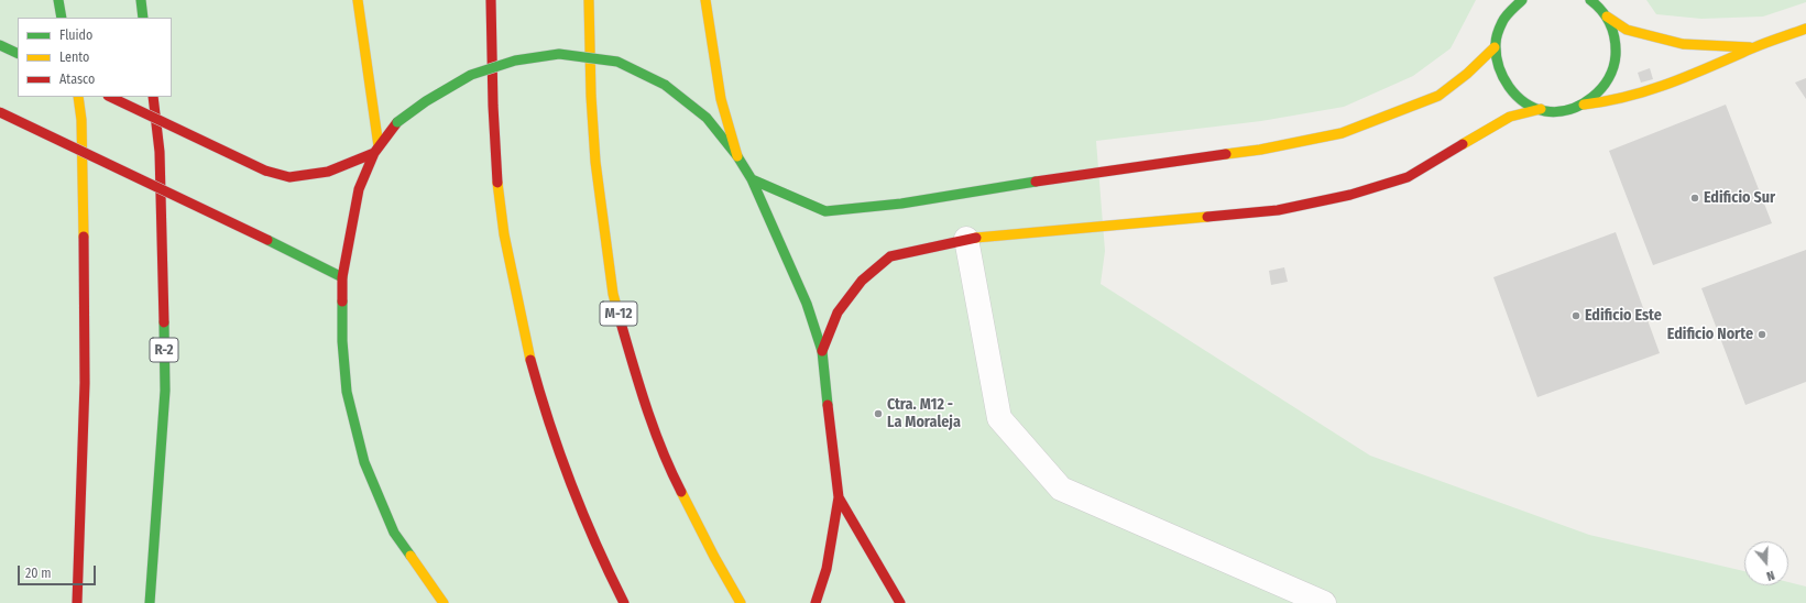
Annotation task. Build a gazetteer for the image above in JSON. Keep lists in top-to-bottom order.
{
  "streets": {
    "main road": ["M-12", "R-2"]
  },
  "places": [
    "Edificio Sur",
    "Edificio Este",
    "Edificio Norte",
    "Ctra. M12 - La Moraleja"
  ],
  "legend": ["Fluido", "Lento", "Atasco"],
  "scale_bar": "20 m",
  "north": "bottom"
}
